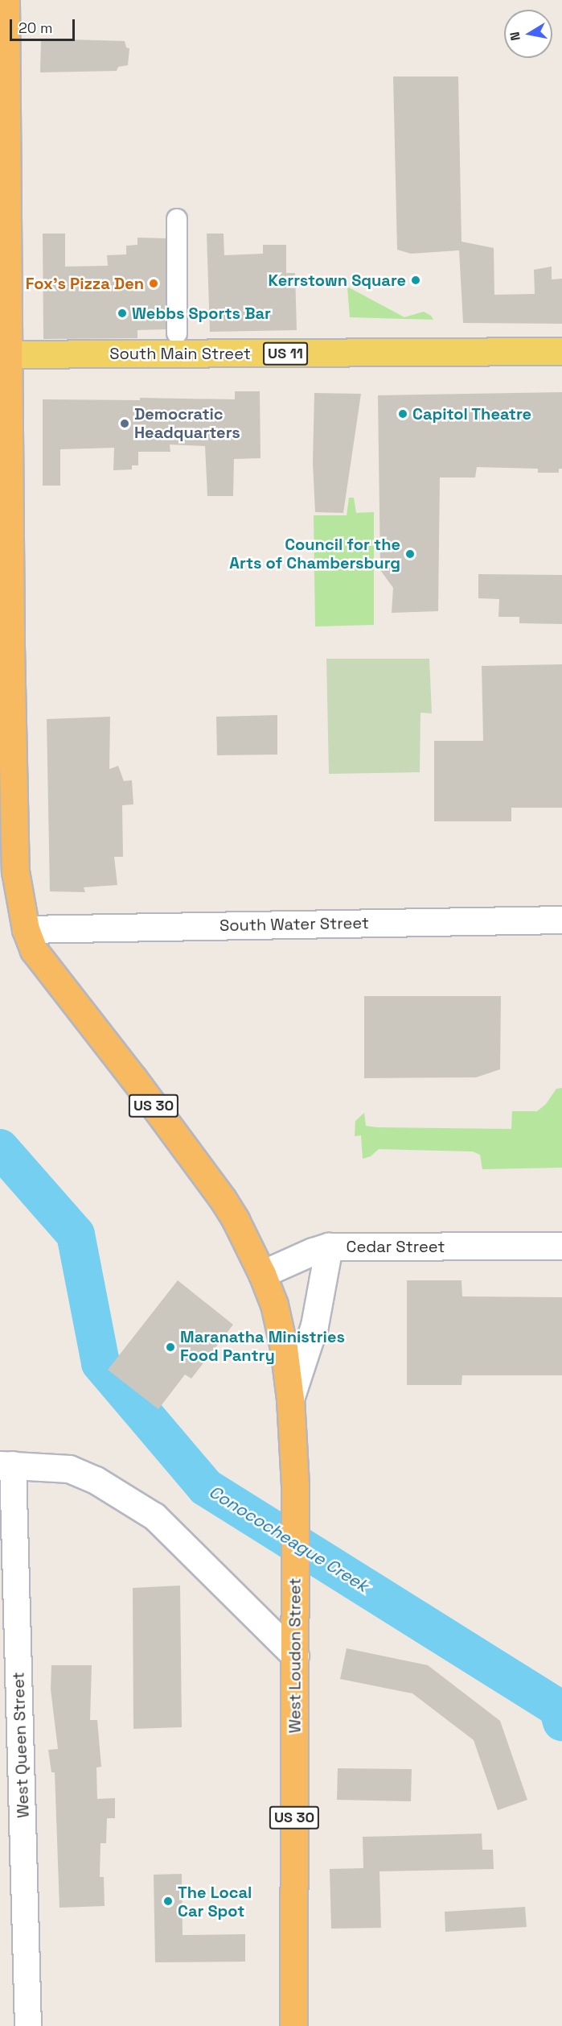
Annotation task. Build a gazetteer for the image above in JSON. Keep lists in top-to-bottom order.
{
  "streets": {
    "highway": ["US 30", "West Loudon Street"],
    "main road": ["South Main Street", "US 11"],
    "street": ["South Water Street", "Cedar Street", "West Queen Street"]
  },
  "crossings": [
    ["South Main Street", "US 30"],
    ["South Water Street", "US 30"],
    ["South Water Street", "West Loudon Street"],
    ["US 30", "West Loudon Street"],
    ["Cedar Street", "West Loudon Street"]
  ],
  "water": ["Conococheague Creek"],
  "places": [
    "Kerrstown Square",
    "Fox's Pizza Den",
    "Webbs Sports Bar",
    "Capitol Theatre",
    "Democratic Headquarters",
    "Council for the Arts of Chambersburg",
    "Maranatha Ministries Food Pantry",
    "The Local Car Spot"
  ],
  "scale_bar": "20 m",
  "north": "left"
}
